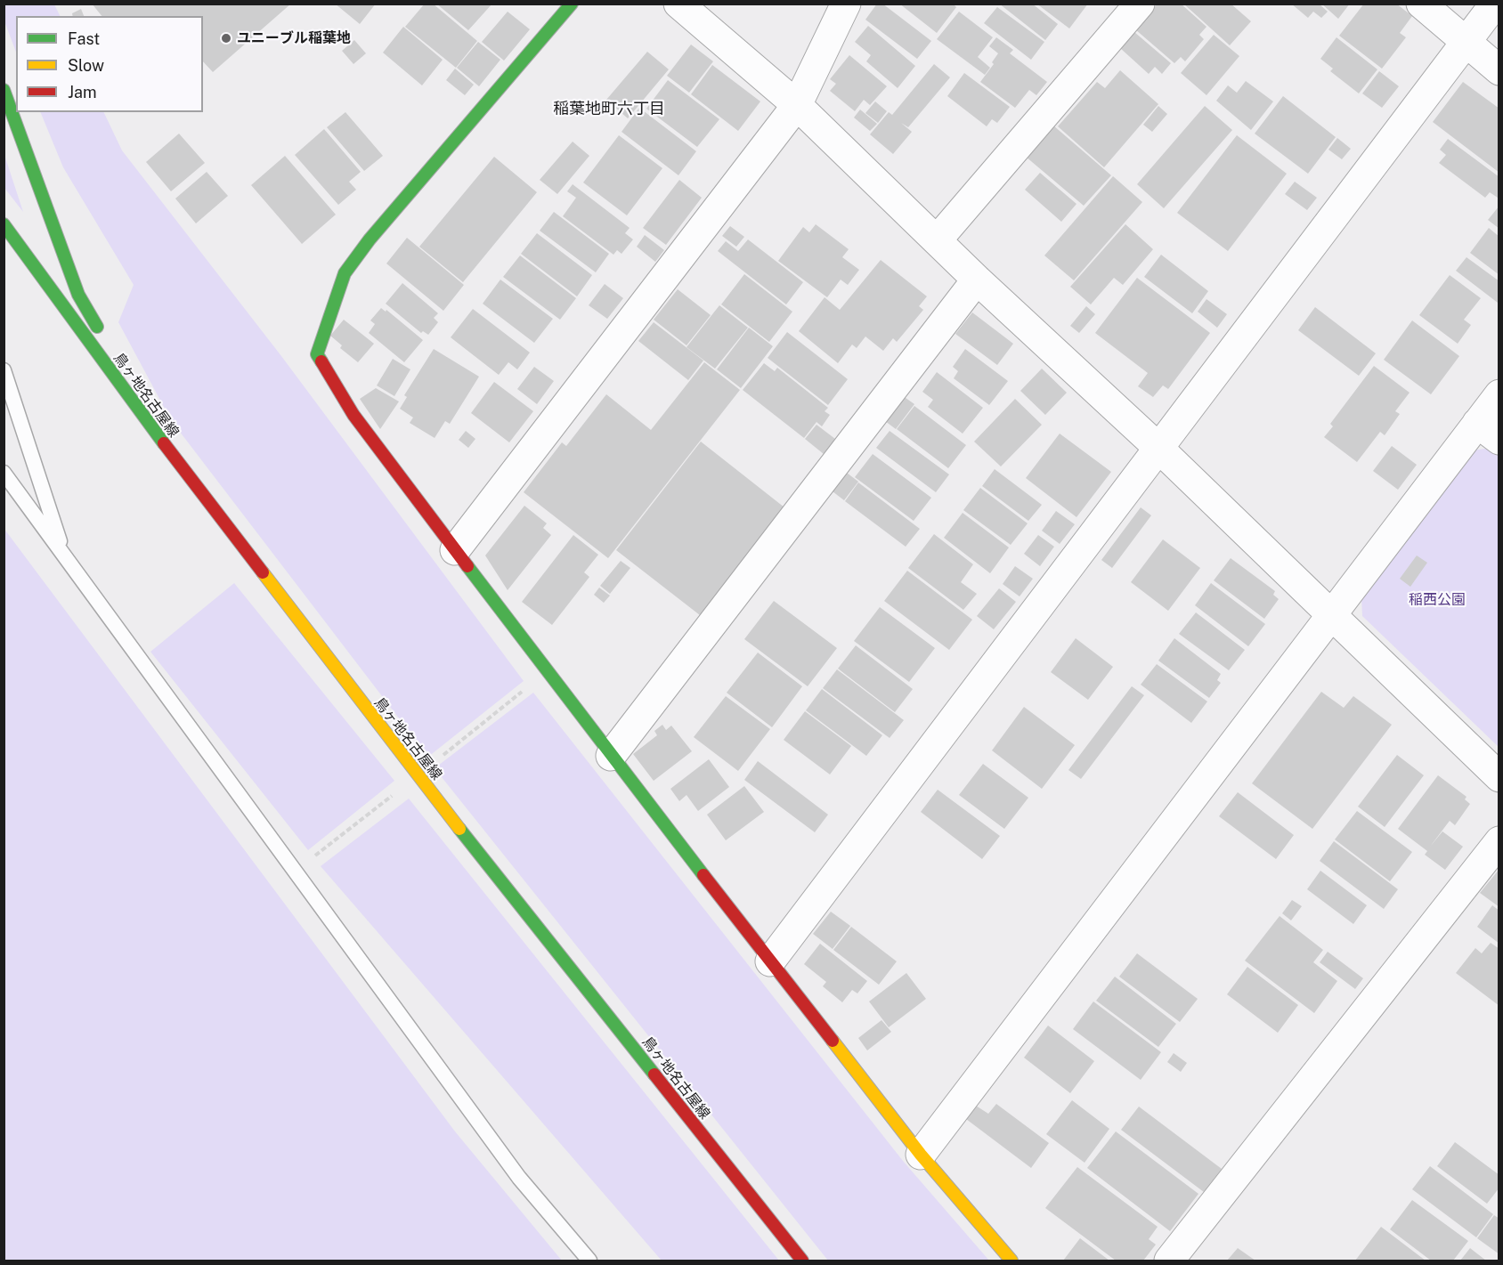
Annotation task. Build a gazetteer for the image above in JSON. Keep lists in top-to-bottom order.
{
  "streets": {
    "main road": ["鳥ヶ地名古屋線"]
  },
  "districts": ["稲葉地町六丁目"],
  "parks": ["稲西公園"],
  "places": ["ユニーブル稲葉地"],
  "legend": ["Fast", "Slow", "Jam"]
}
